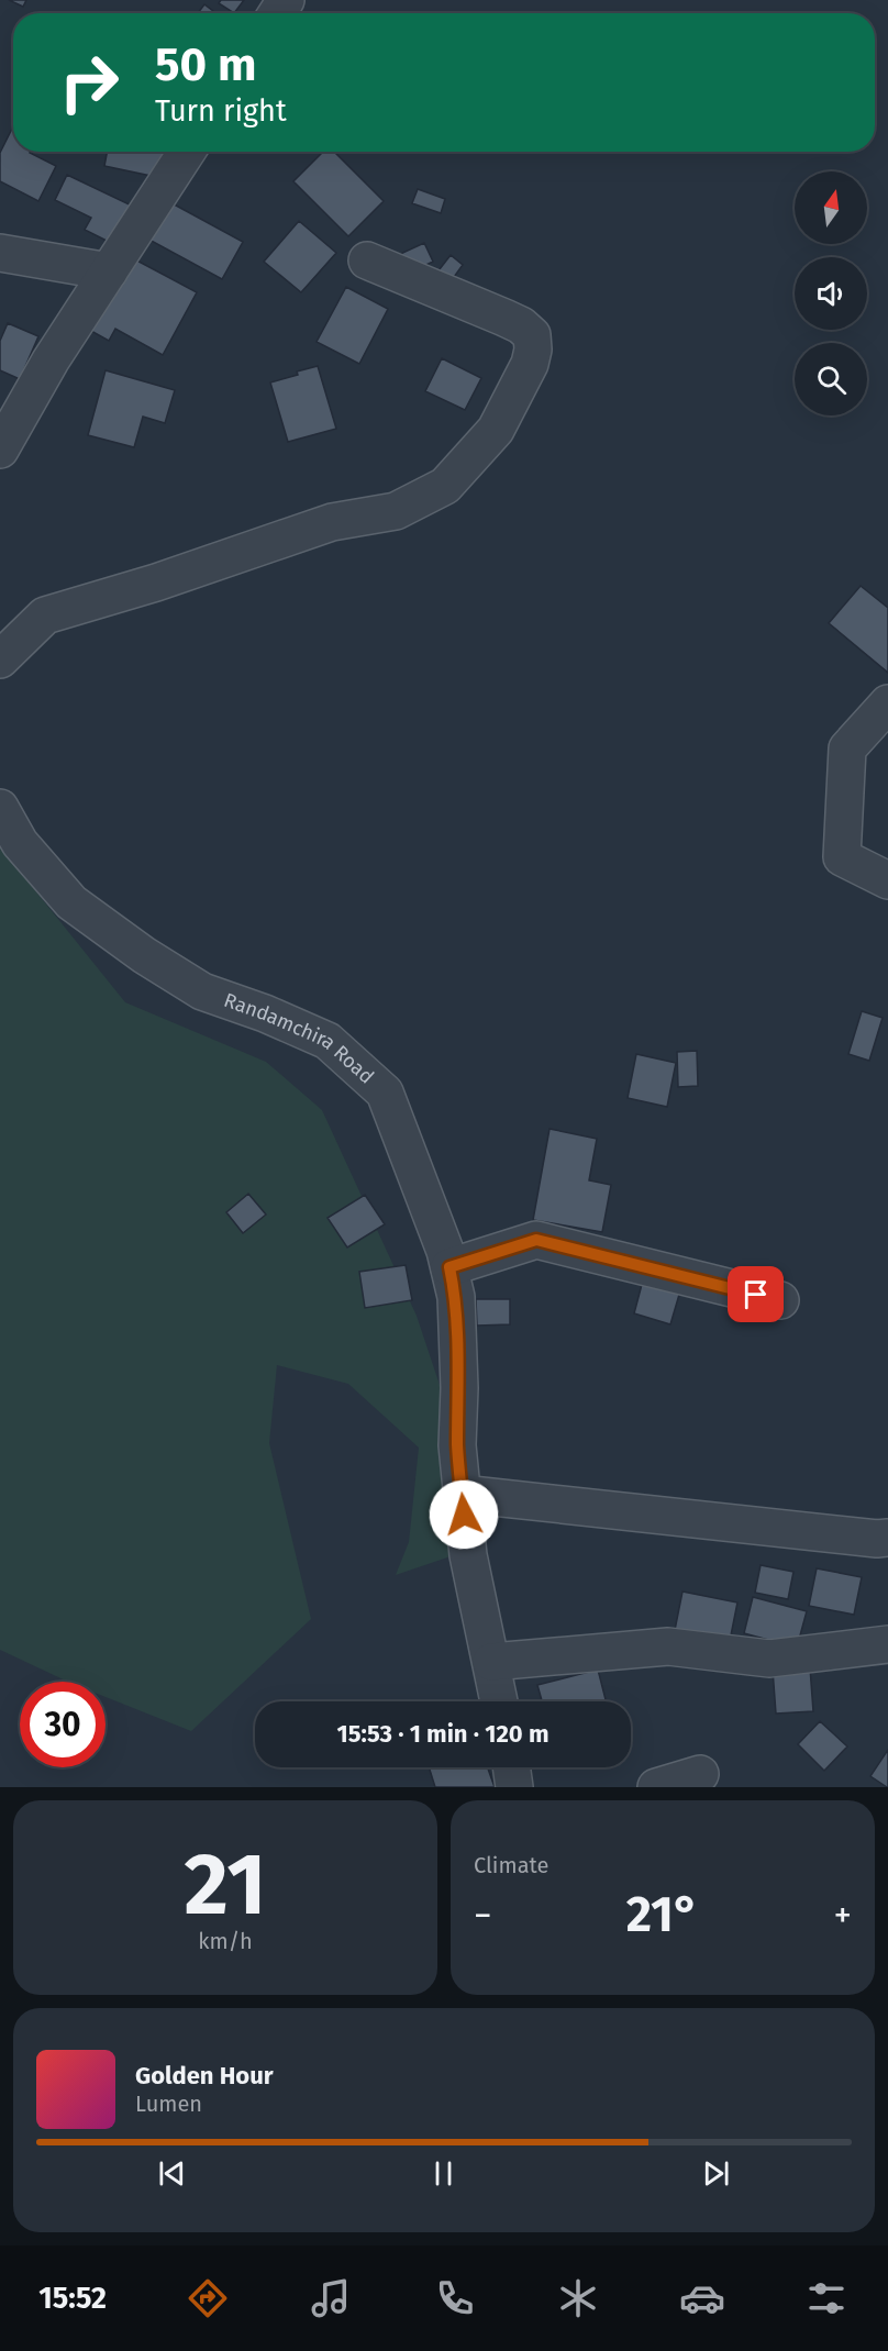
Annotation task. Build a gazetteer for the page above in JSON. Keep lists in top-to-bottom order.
{
  "streets": {
    "street": ["Randamchira Road"]
  },
  "north": "top",
  "page": {
    "turn": ["50 m", "Turn right"],
    "limit": "30",
    "trip": "15:53 · 1 min · 120 m",
    "tile": [
      ["21", "km/h"],
      "Climate"
    ],
    "heat": ["−", "21°", "+"],
    "song": ["Golden Hour", "Lumen"],
    "tabs": "15:52"
  }
}
